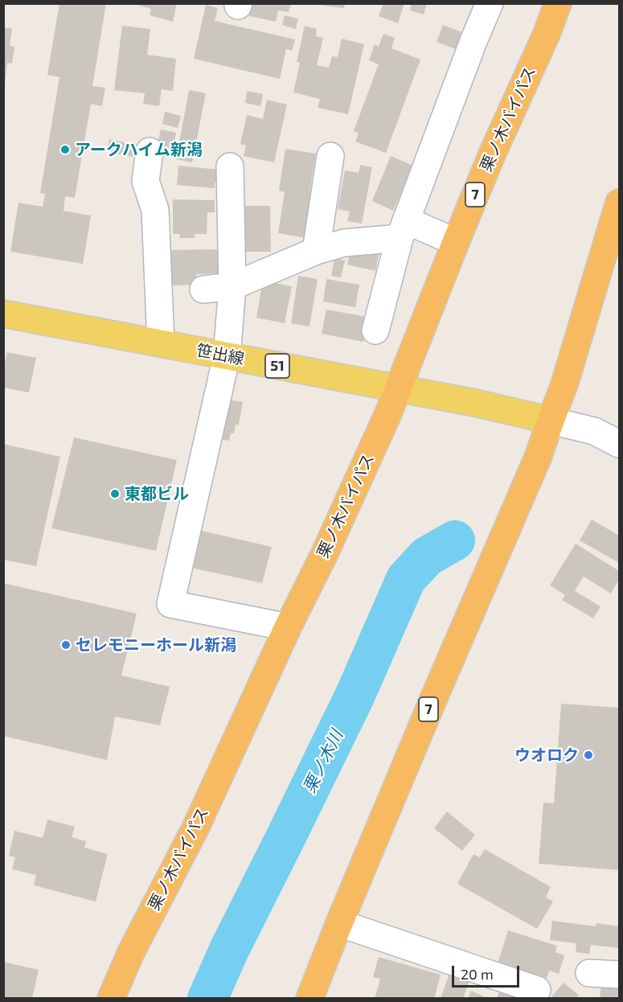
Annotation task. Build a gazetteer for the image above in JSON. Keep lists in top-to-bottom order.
{
  "streets": {
    "highway": ["栗ノ木バイパス", "7"],
    "main road": ["笹出線", "51"]
  },
  "crossings": [
    ["栗ノ木バイパス", "笹出線"],
    ["7", "笹出線"]
  ],
  "water": ["栗ノ木川"],
  "places": [
    "アークハイム新潟",
    "東都ビル",
    "セレモニーホール新潟",
    "ウオロク"
  ],
  "scale_bar": "20 m"
}
